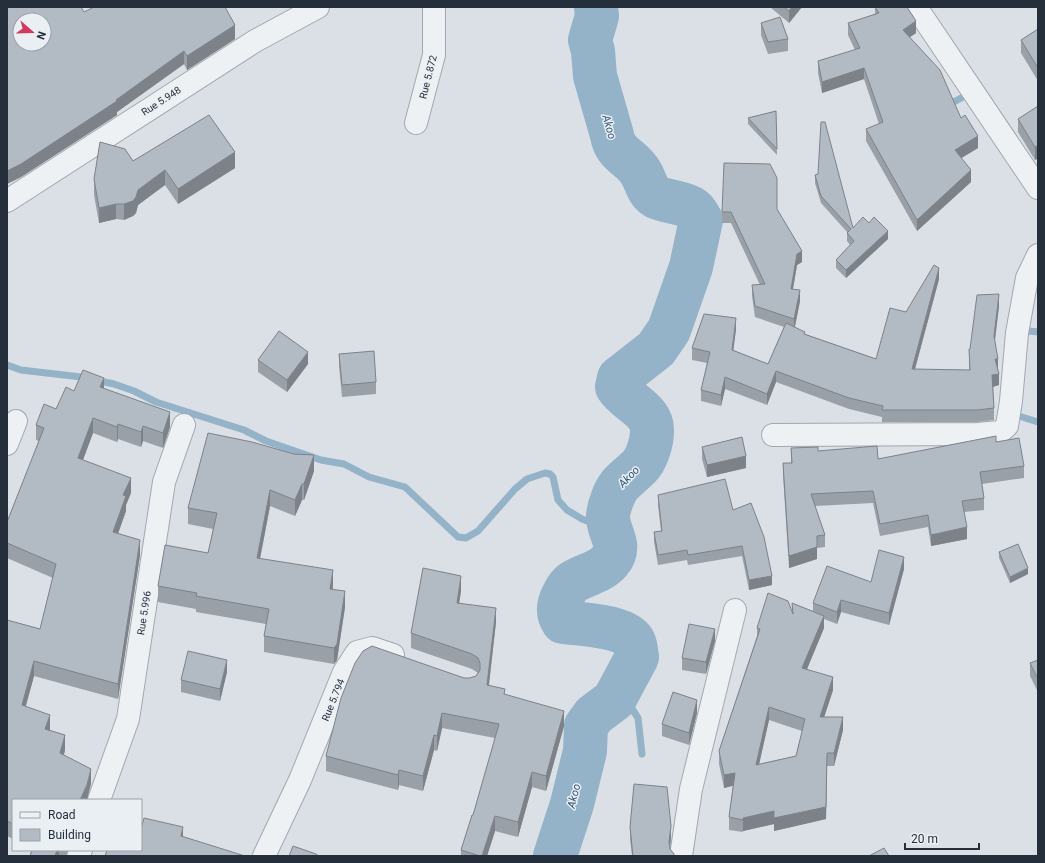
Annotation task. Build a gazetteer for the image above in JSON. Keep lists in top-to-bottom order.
{
  "streets": {
    "street": [
      "Rue 5.872",
      "Rue 5.948",
      "Rue 5.996",
      "Rue 5.794"
    ]
  },
  "water": ["Akoo"],
  "legend": ["Road", "Building"],
  "scale_bar": "20 m",
  "north": "right"
}
